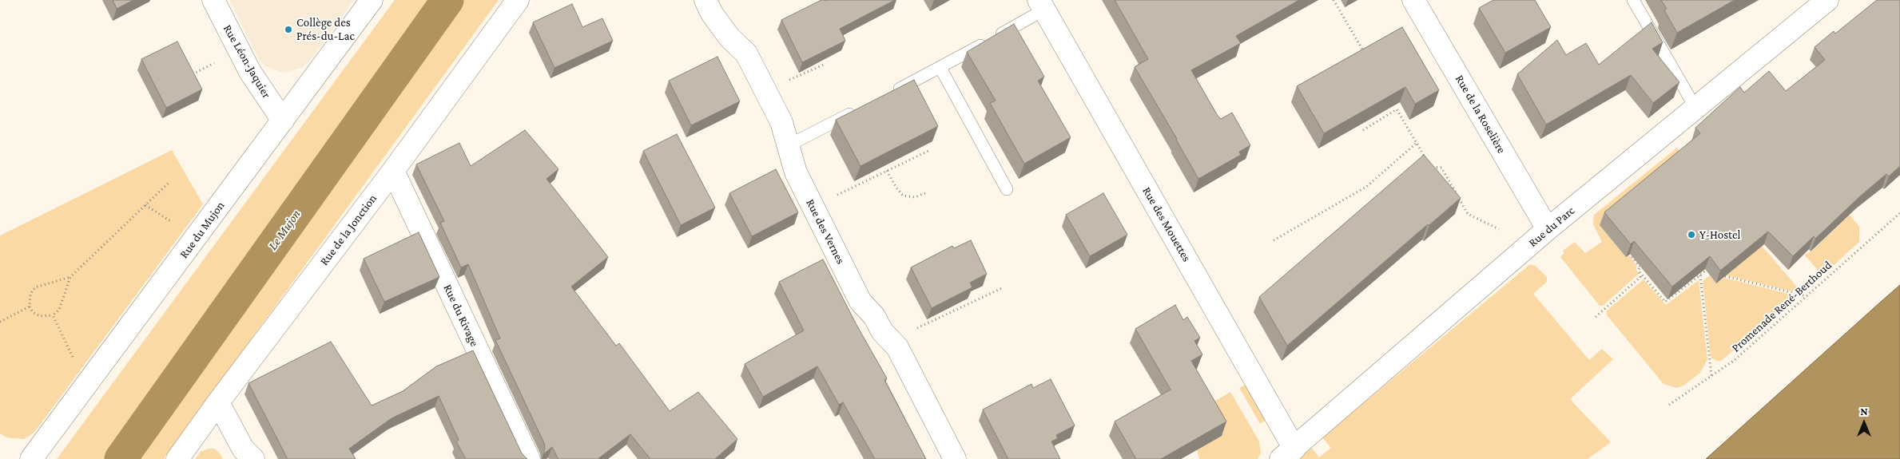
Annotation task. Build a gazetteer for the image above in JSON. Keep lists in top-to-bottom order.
{
  "streets": {
    "street": [
      "Rue Léon-Jaquier",
      "Rue de la Roselière",
      "Rue des Mouettes",
      "Rue du Parc",
      "Rue du Mujon",
      "Rue de la Jonction",
      "Rue des Vernes",
      "Rue du Rivage"
    ],
    "path": ["Promenade René-Berthoud"]
  },
  "crossings": [
    ["Rue Léon-Jaquier", "Rue du Mujon"],
    ["Rue de la Roselière", "Rue du Parc"],
    ["Rue des Mouettes", "Rue du Parc"],
    ["Rue de la Jonction", "Rue du Rivage"]
  ],
  "water": ["Le Mujon"],
  "places": ["Collège des Prés-du-Lac", "Y-Hostel"],
  "north": "top"
}
